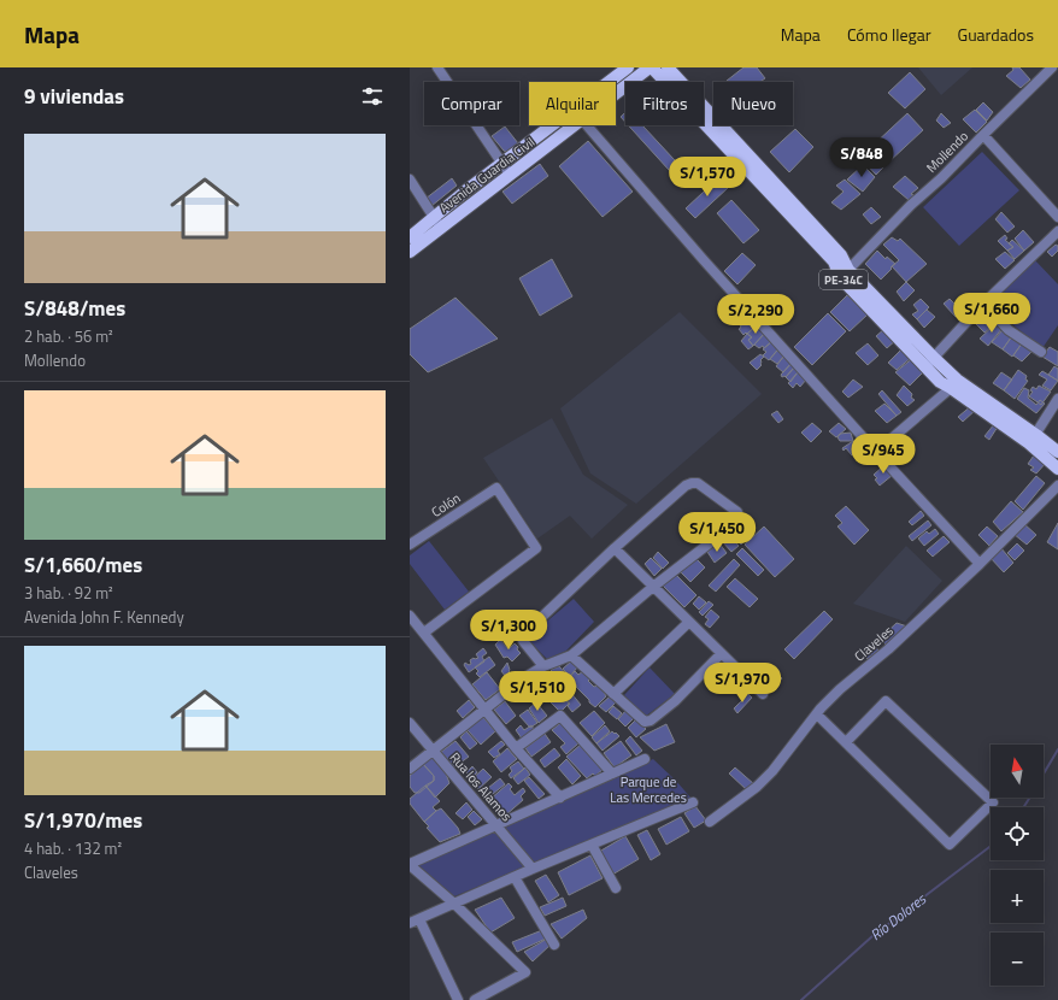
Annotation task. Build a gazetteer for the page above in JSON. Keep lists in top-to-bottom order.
{
  "streets": {
    "main road": ["Avenida Guardia Civil", "PE-34C"],
    "street": [
      "Mollendo",
      "Colón",
      "Claveles",
      "Rua los Alamos"
    ]
  },
  "crossings": [
    ["Mollendo", "PE-34C"],
    ["Avenida Guardia Civil", "PE-34C"]
  ],
  "water": ["Río Dolores"],
  "parks": ["Parque de Las Mercedes"],
  "north": "top",
  "page": {
    "header": "Mapa",
    "nav": ["Mapa", "Cómo llegar", "Guardados"],
    "heading": "9 viviendas",
    "chip": [
      "Comprar",
      "Alquilar",
      "Filtros",
      "Nuevo"
    ],
    "list": [
      {
        "name": "S/848/mes",
        "note": "2 hab. · 56 m² · Mollendo"
      },
      {
        "name": "S/1,660/mes",
        "note": "3 hab. · 92 m² · Avenida John F. Kennedy"
      },
      {
        "name": "S/1,970/mes",
        "note": "4 hab. · 132 m² · Claveles"
      }
    ],
    "price": [
      "S/848",
      "S/1,570",
      "S/1,660",
      "S/2,290",
      "S/945",
      "S/1,450",
      "S/1,300",
      "S/1,970",
      "S/1,510"
    ],
    "map_buttons": ["+", "−"]
  }
}
